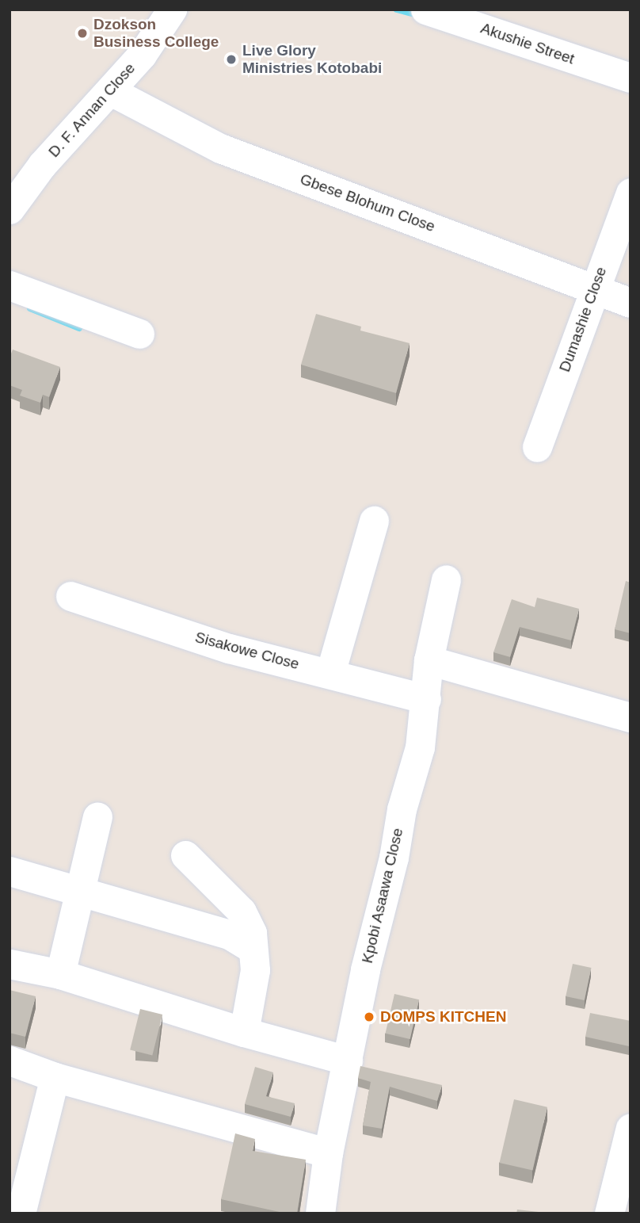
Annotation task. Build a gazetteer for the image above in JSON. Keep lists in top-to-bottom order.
{
  "streets": {
    "street": [
      "Akushie Street",
      "D. F. Annan Close",
      "Gbese Blohum Close",
      "Dumashie Close",
      "Sisakowe Close",
      "Kpobi Asaawa Close"
    ]
  },
  "crossings": [
    ["D. F. Annan Close", "Gbese Blohum Close"],
    ["Gbese Blohum Close", "Dumashie Close"],
    ["Sisakowe Close", "Kpobi Asaawa Close"]
  ],
  "places": ["Dzokson Business College", "Live Glory Ministries Kotobabi", "DOMPS KITCHEN"]
}
